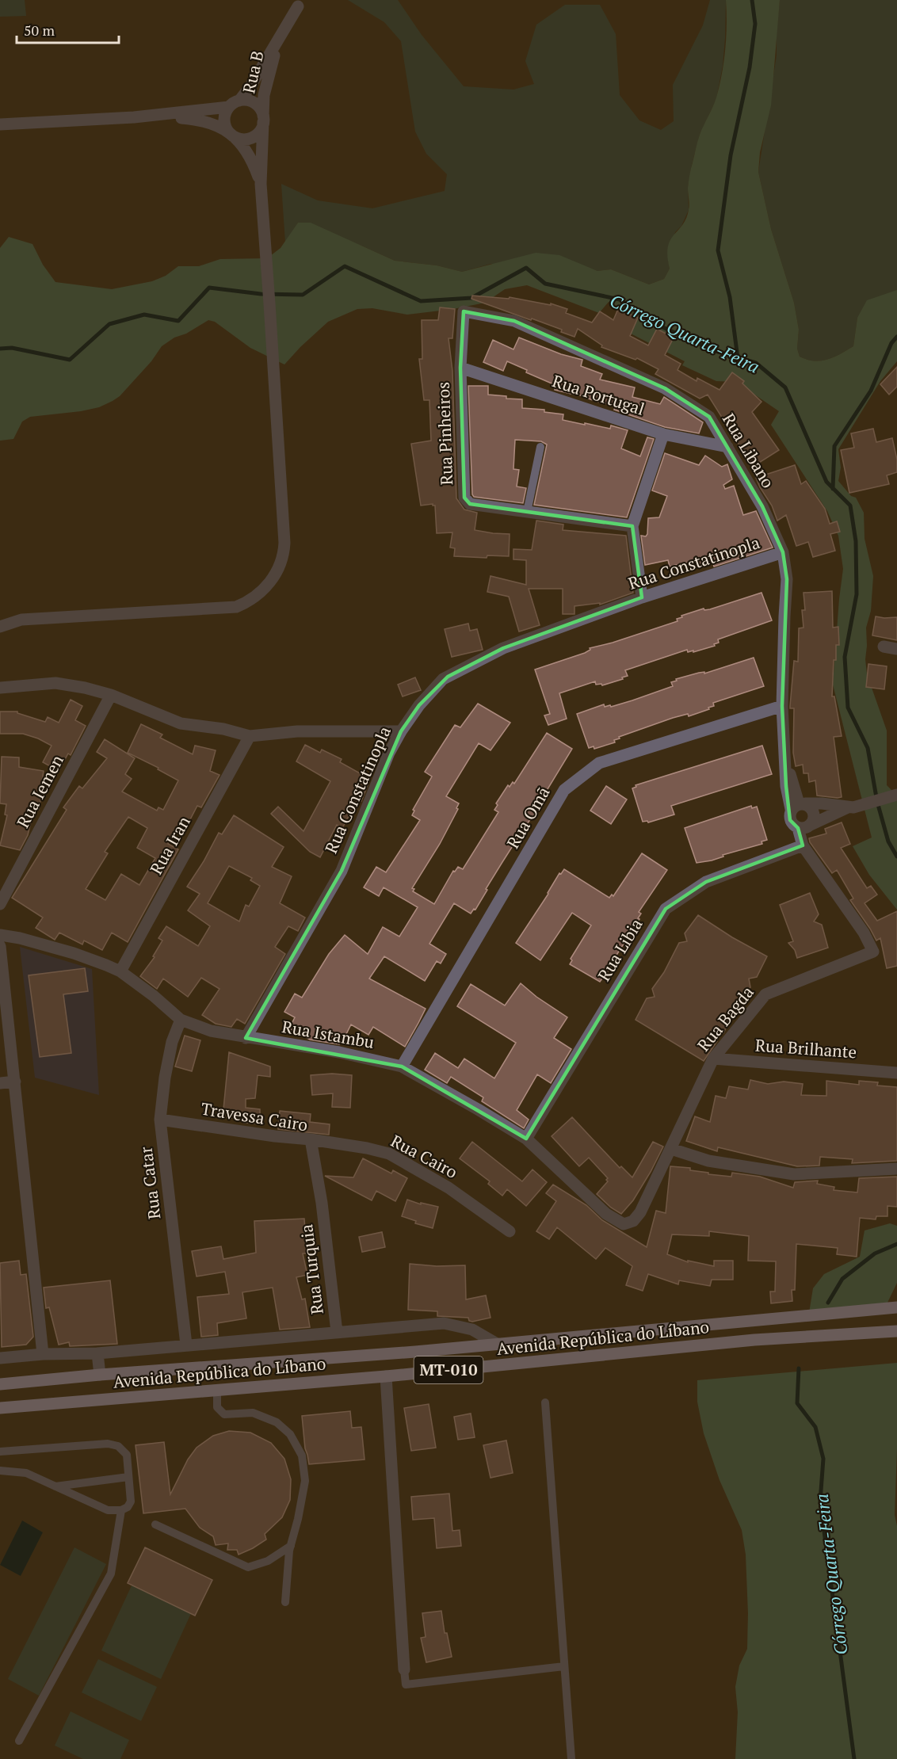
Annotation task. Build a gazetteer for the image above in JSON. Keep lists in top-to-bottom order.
{
  "streets": {
    "main road": ["Avenida República do Líbano", "MT-010"],
    "street": [
      "Rua B",
      "Rua Portugal",
      "Rua Pinheiros",
      "Rua Libano",
      "Rua Constatinopla",
      "Rua Iemen",
      "Rua Omã",
      "Rua Iran",
      "Rua Libia",
      "Rua Bagda",
      "Rua Istambu",
      "Rua Brilhante",
      "Travessa Cairo",
      "Rua Cairo",
      "Rua Catar",
      "Rua Turquia"
    ]
  },
  "crossings": [
    ["Rua Portugal", "Rua Pinheiros"],
    ["Rua Portugal", "Rua Libano"],
    ["Rua Pinheiros", "Rua Libano"],
    ["Rua Libano", "Rua Constatinopla"],
    ["Rua Libano", "Rua Omã"],
    ["Rua Libano", "Rua Libia"],
    ["Rua Libano", "Rua Bagda"],
    ["Rua Constatinopla", "Rua Istambu"],
    ["Rua Omã", "Rua Istambu"],
    ["Rua Iran", "Rua Istambu"],
    ["Rua Libia", "Rua Bagda"],
    ["Rua Libia", "Rua Istambu"],
    ["Rua Bagda", "Rua Istambu"],
    ["Rua Bagda", "Rua Brilhante"],
    ["Rua Istambu", "Rua Catar"],
    ["Travessa Cairo", "Rua Cairo"],
    ["Travessa Cairo", "Rua Catar"],
    ["Travessa Cairo", "Rua Turquia"],
    ["Rua Catar", "Avenida República do Líbano"],
    ["Rua Turquia", "Avenida República do Líbano"]
  ],
  "water": ["Córrego Quarta-Feira"],
  "scale_bar": "50 m"
}
